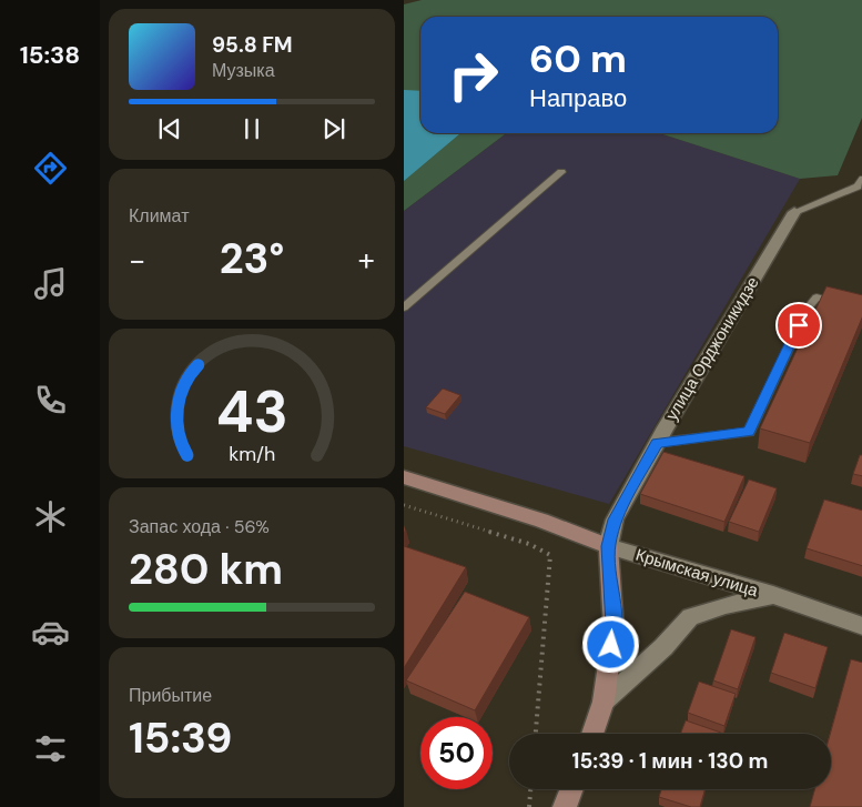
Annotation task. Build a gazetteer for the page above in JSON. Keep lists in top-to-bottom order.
{
  "streets": {
    "main road": ["улица Орджоникидзе", "Крымская улица"]
  },
  "crossings": [
    ["улица Орджоникидзе", "Крымская улица"]
  ],
  "page": {
    "tabs": "15:38",
    "turn": ["60 m", "Направо"],
    "song": ["95.8 FM", "Музыка"],
    "tile": [
      "Климат",
      ["Запас хода · 56%", "280 km"],
      ["Прибытие", "15:39"]
    ],
    "heat": ["−", "23°", "+"],
    "limit": "50",
    "trip": "15:39 · 1 мин · 130 m",
    "gauge": ["43", "km/h"]
  }
}
